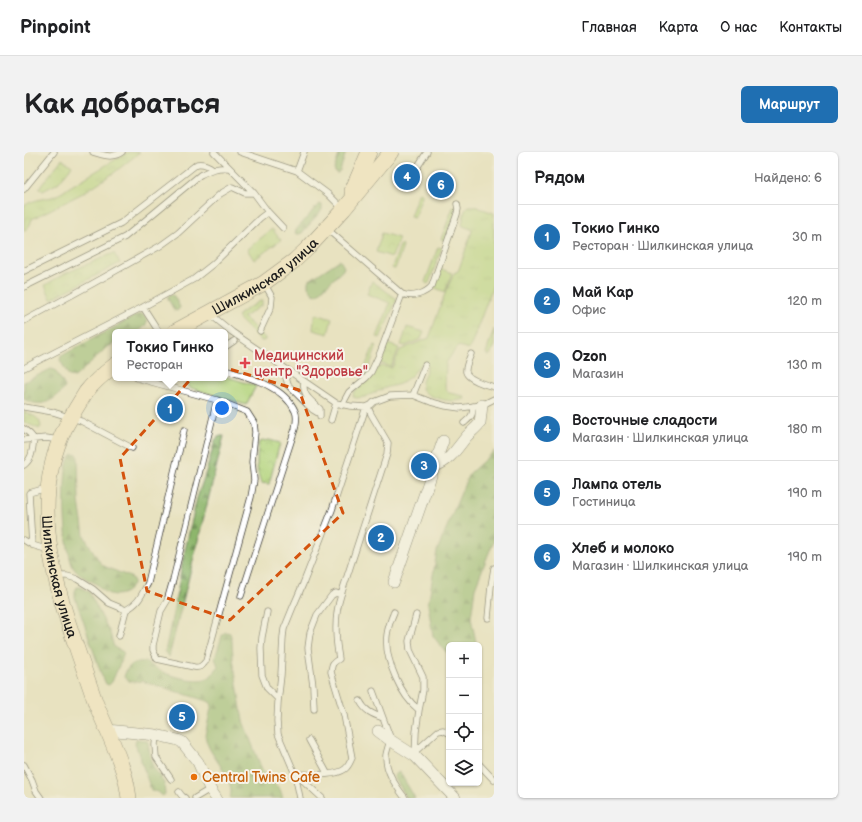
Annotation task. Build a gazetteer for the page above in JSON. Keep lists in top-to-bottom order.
{
  "streets": {
    "main road": ["Шилкинская улица"]
  },
  "places": {
    "health": ["Медицинский центр \"Здоровье\""],
    "other": ["Central Twins Cafe"]
  },
  "page": {
    "header": "Pinpoint",
    "nav": [
      "Главная",
      "Карта",
      "О нас",
      "Контакты"
    ],
    "buttons": "Маршрут",
    "title": "Как добраться",
    "heading": ["Рядом", "Найдено: 6"],
    "pins": [
      "4",
      "6",
      "1",
      "3",
      "2",
      "5"
    ],
    "list": [
      {
        "mark": "1",
        "name": "Токио Гинко",
        "note": "Ресторан · Шилкинская улица",
        "value": "30 m"
      },
      {
        "mark": "2",
        "name": "Май Кар",
        "note": "Офис",
        "value": "120 m"
      },
      {
        "mark": "3",
        "name": "Ozon",
        "note": "Магазин",
        "value": "130 m"
      },
      {
        "mark": "4",
        "name": "Восточные сладости",
        "note": "Магазин · Шилкинская улица",
        "value": "180 m"
      },
      {
        "mark": "5",
        "name": "Лампа отель",
        "note": "Гостиница",
        "value": "190 m"
      },
      {
        "mark": "6",
        "name": "Хлеб и молоко",
        "note": "Магазин · Шилкинская улица",
        "value": "190 m"
      }
    ],
    "popup": ["Токио Гинко", "Ресторан"],
    "map_buttons": ["+", "−"]
  }
}
